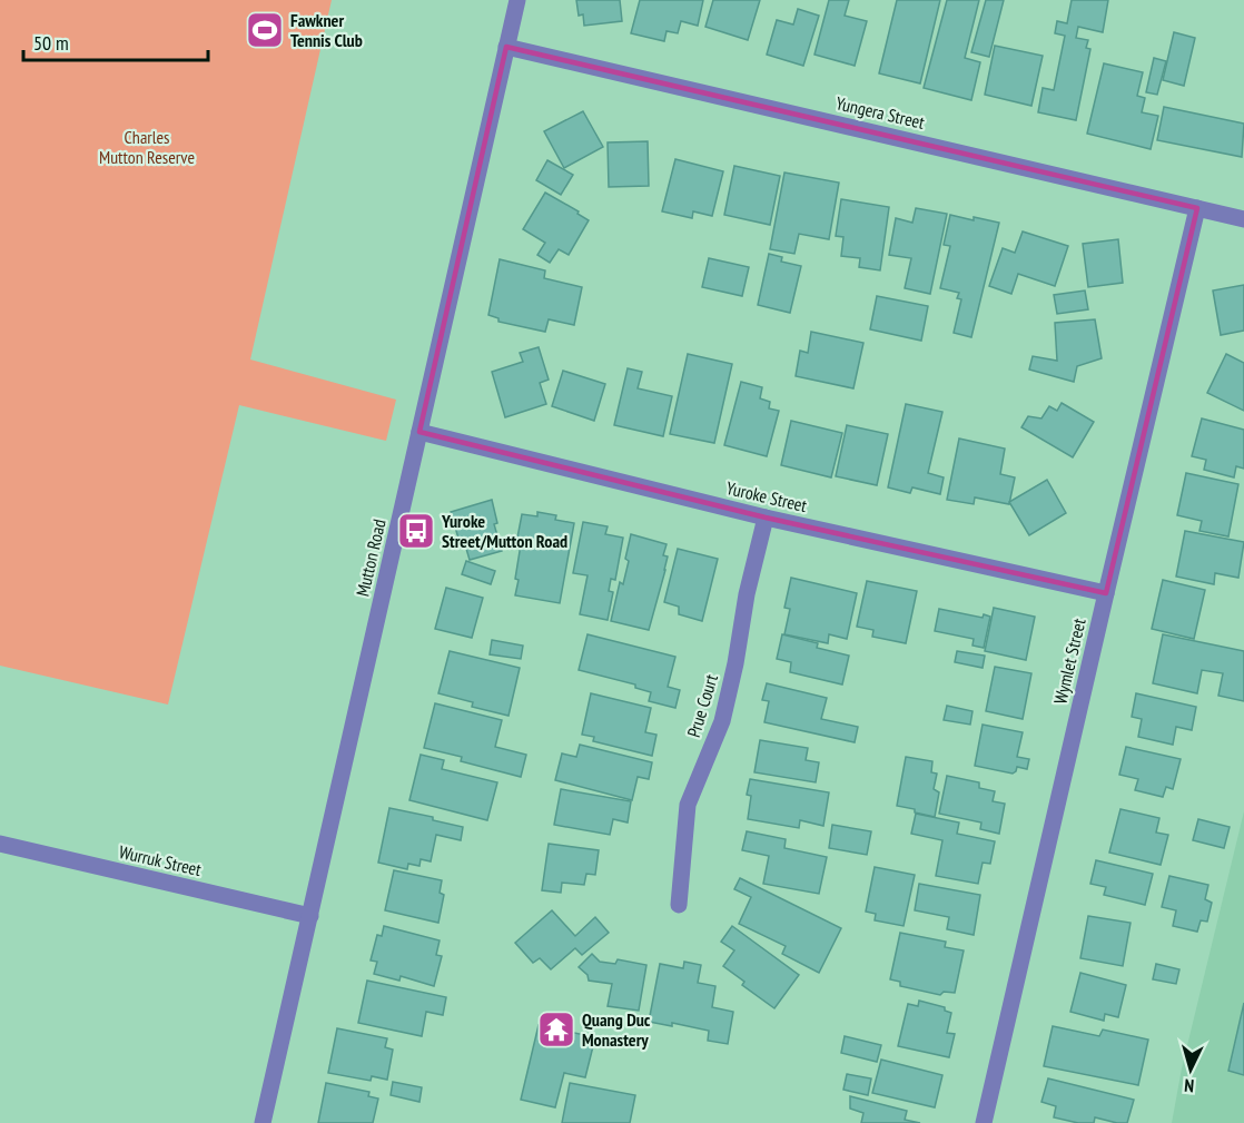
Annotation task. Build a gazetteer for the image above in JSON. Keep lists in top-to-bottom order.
{
  "streets": {
    "street": [
      "Yungera Street",
      "Yuroke Street",
      "Mutton Road",
      "Wymlet Street",
      "Prue Court",
      "Wurruk Street"
    ]
  },
  "crossings": [
    ["Yungera Street", "Mutton Road"],
    ["Yungera Street", "Wymlet Street"],
    ["Yuroke Street", "Mutton Road"],
    ["Yuroke Street", "Wymlet Street"],
    ["Yuroke Street", "Prue Court"],
    ["Mutton Road", "Wurruk Street"]
  ],
  "parks": ["Charles Mutton Reserve"],
  "places": {
    "sports": ["Fawkner Tennis Club"],
    "bus stop": ["Yuroke Street/Mutton Road"],
    "temple": ["Quang Duc Monastery"]
  },
  "scale_bar": "50 m",
  "north": "bottom"
}
